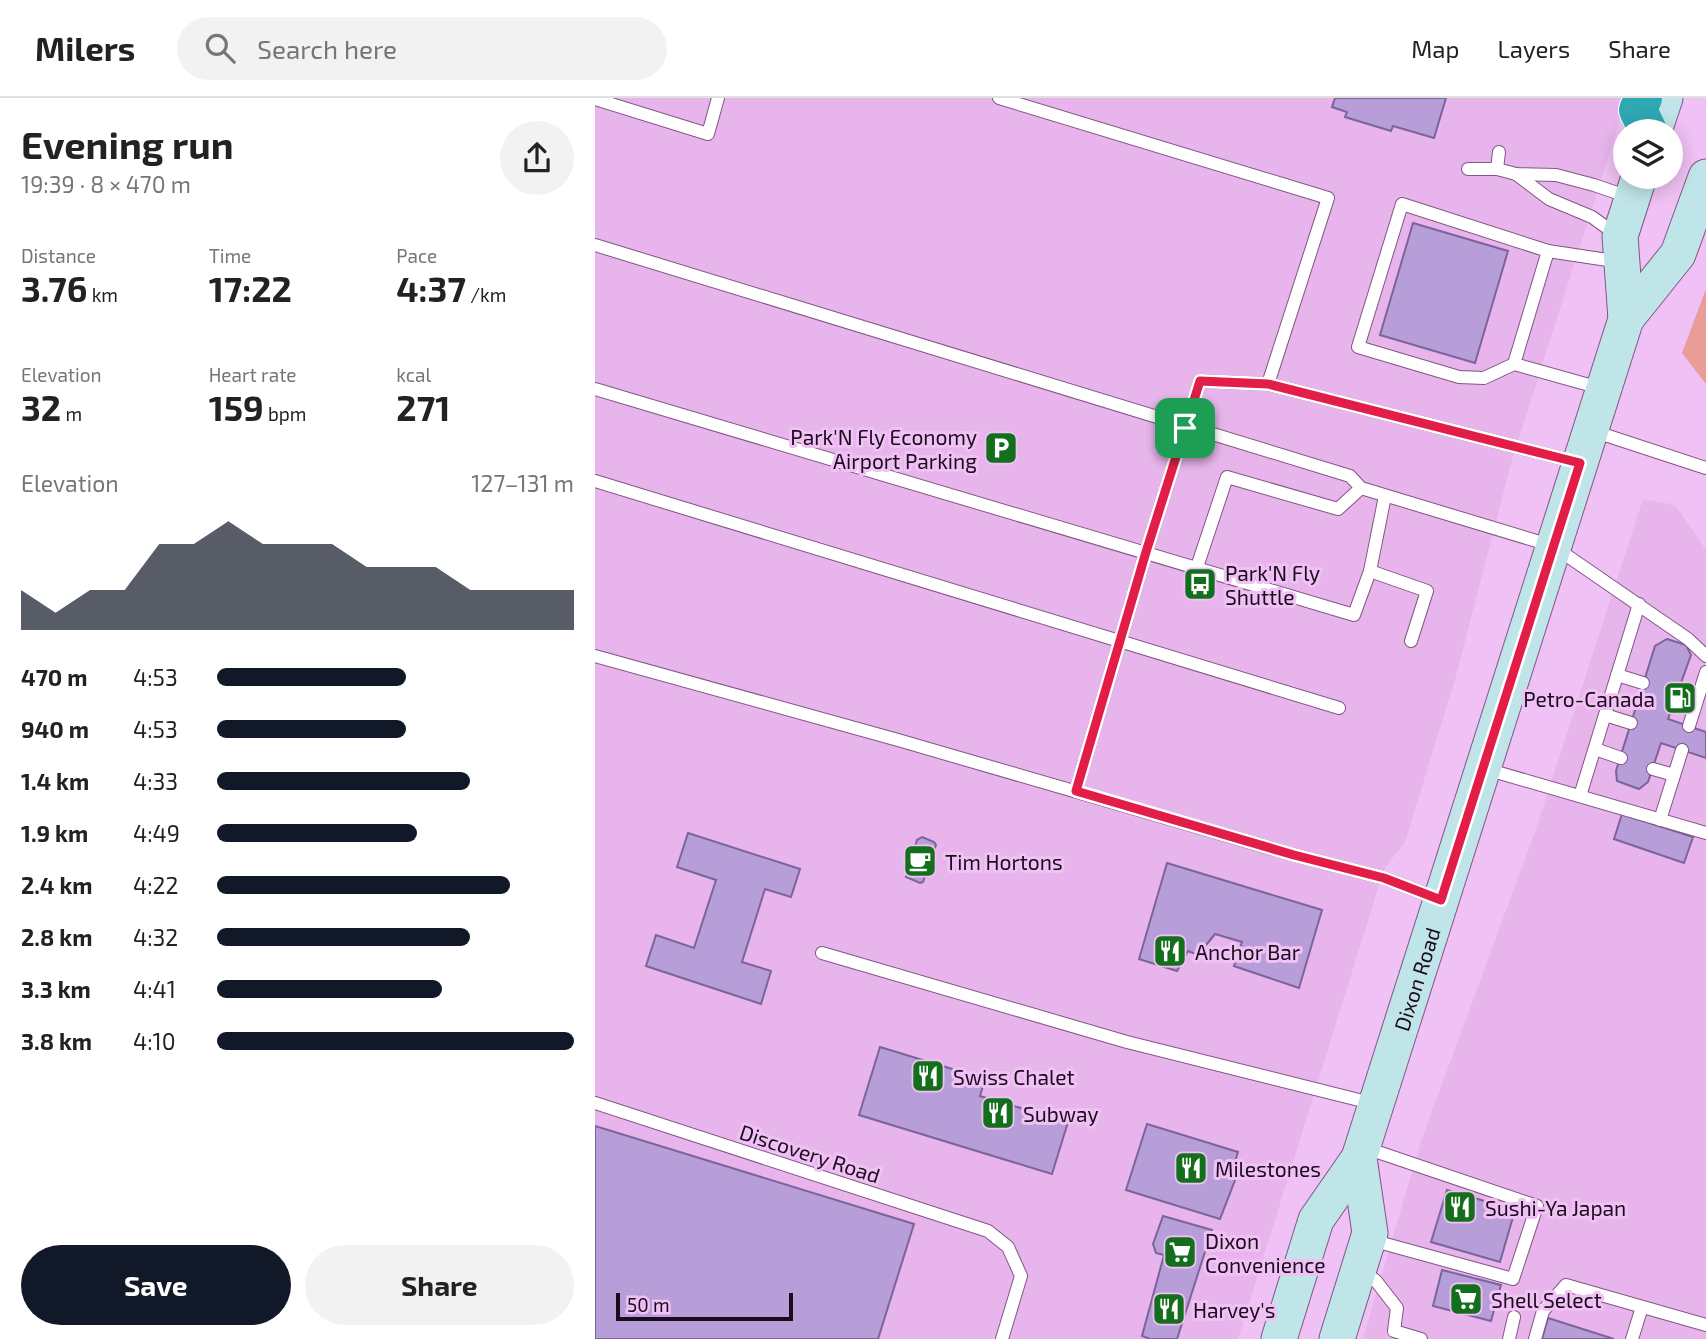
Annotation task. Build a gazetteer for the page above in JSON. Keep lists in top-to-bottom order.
{
  "streets": {
    "main road": ["Dixon Road"],
    "lane": ["Discovery Road"]
  },
  "places": {
    "parking": ["Park'N Fly Economy Airport Parking"],
    "bus stop": ["Park'N Fly Shuttle"],
    "fuel station": ["Petro-Canada"],
    "cafe": ["Tim Hortons"],
    "restaurant": [
      "Anchor Bar",
      "Swiss Chalet",
      "Subway",
      "Milestones",
      "Sushi-Ya Japan",
      "Harvey's"
    ],
    "supermarket": ["Dixon Convenience", "Shell Select"]
  },
  "scale_bar": "50 m",
  "page": {
    "header": "Milers",
    "search": "Search here",
    "nav": ["Map", "Layers", "Share"],
    "heading": ["Evening run", "19:39 · 8 × 470 m"],
    "stats": [
      ["Distance", "3.76 km"],
      ["Time", "17:22"],
      ["Pace", "4:37 /km"],
      ["Elevation", "32 m"],
      ["Heart rate", "159 bpm"],
      ["kcal", "271"]
    ],
    "chart": ["Elevation", "127–131 m"],
    "list": [
      {
        "name": "470 m",
        "note": "4:53"
      },
      {
        "name": "940 m",
        "note": "4:53"
      },
      {
        "name": "1.4 km",
        "note": "4:33"
      },
      {
        "name": "1.9 km",
        "note": "4:49"
      },
      {
        "name": "2.4 km",
        "note": "4:22"
      },
      {
        "name": "2.8 km",
        "note": "4:32"
      },
      {
        "name": "3.3 km",
        "note": "4:41"
      },
      {
        "name": "3.8 km",
        "note": "4:10"
      }
    ],
    "buttons": ["Save", "Share"],
    "scale": "50 m"
  }
}
